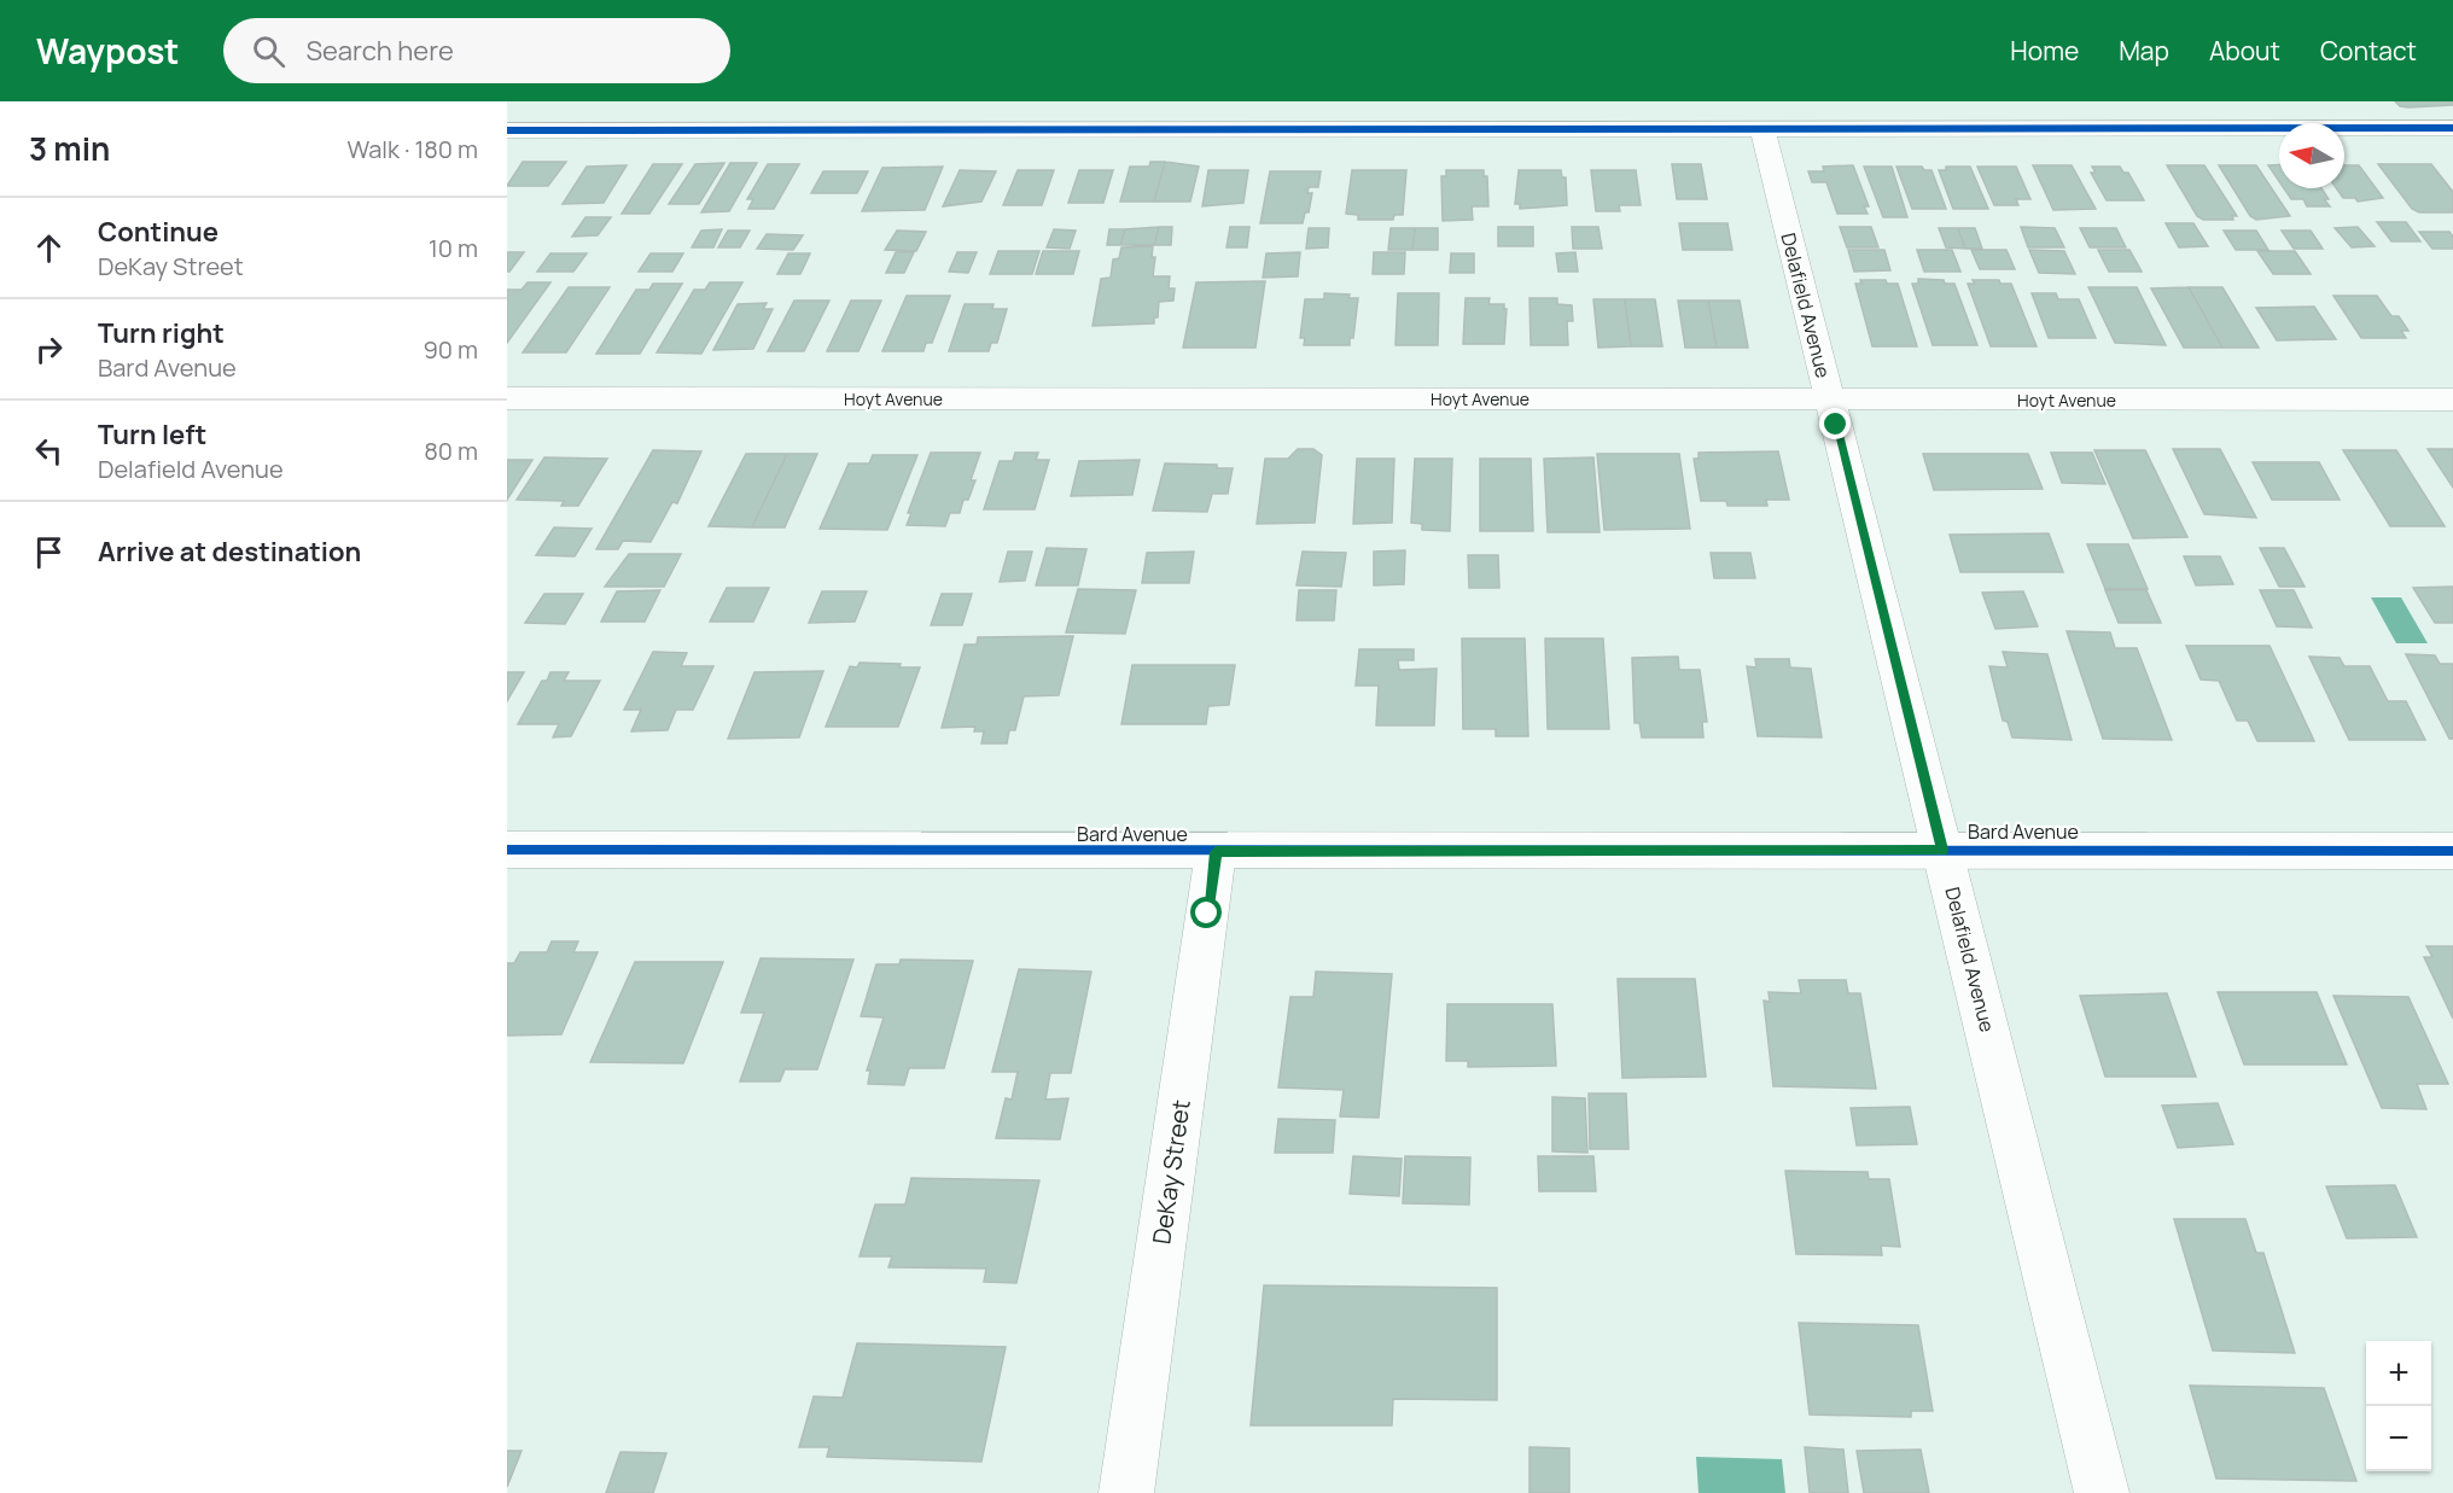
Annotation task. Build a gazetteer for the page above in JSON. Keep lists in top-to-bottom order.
{
  "streets": {
    "street": [
      "Delafield Avenue",
      "Hoyt Avenue",
      "Bard Avenue",
      "DeKay Street"
    ]
  },
  "crossings": [
    ["Delafield Avenue", "Hoyt Avenue"],
    ["Delafield Avenue", "Bard Avenue"],
    ["Bard Avenue", "DeKay Street"]
  ],
  "north": "left",
  "page": {
    "header": "Waypost",
    "search": "Search here",
    "nav": [
      "Home",
      "Map",
      "About",
      "Contact"
    ],
    "heading": ["3 min", "Walk · 180 m"],
    "list": [
      ["Continue", "DeKay Street", "10 m"],
      ["Turn right", "Bard Avenue", "90 m"],
      ["Turn left", "Delafield Avenue", "80 m"],
      "Arrive at destination"
    ],
    "map_buttons": ["+", "−"]
  }
}
